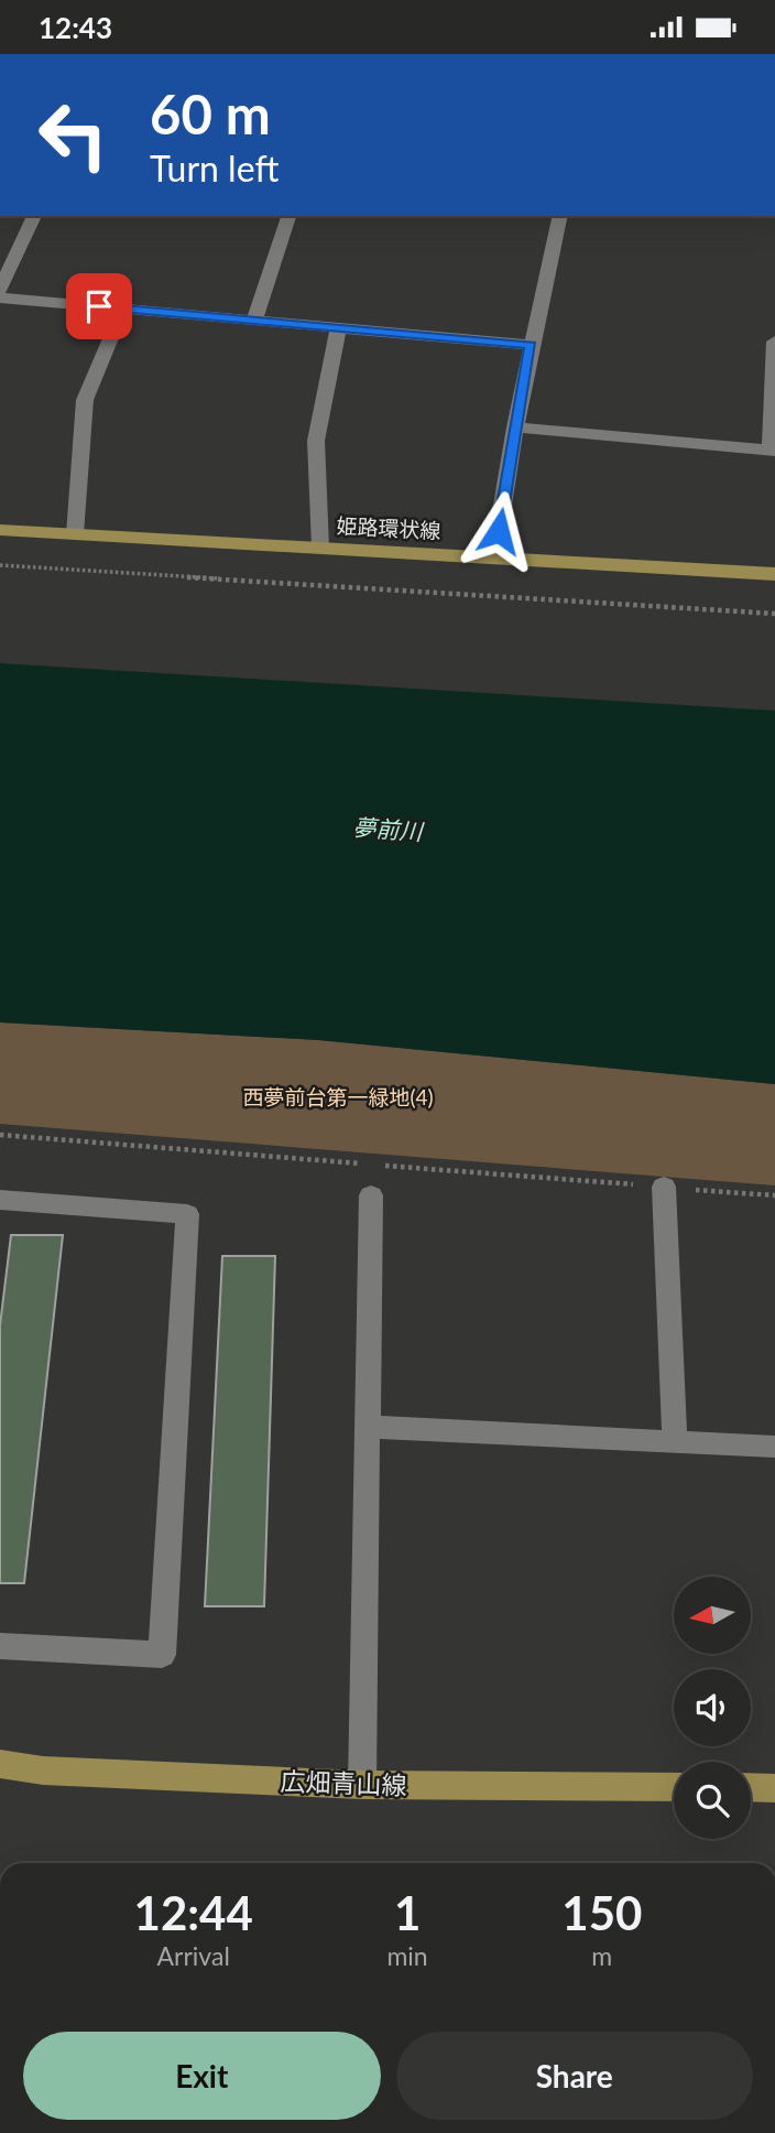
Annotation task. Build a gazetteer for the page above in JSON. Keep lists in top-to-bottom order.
{
  "streets": {
    "main road": ["姫路環状線", "広畑青山線"]
  },
  "water": ["夢前川"],
  "parks": ["西夢前台第一緑地(4)"],
  "north": "left",
  "page": {
    "status": "12:43",
    "turn": ["60 m", "Turn left"],
    "eta": [
      "12:44",
      "Arrival",
      "1",
      "min",
      "150",
      "m"
    ],
    "buttons": ["Exit", "Share"]
  }
}
